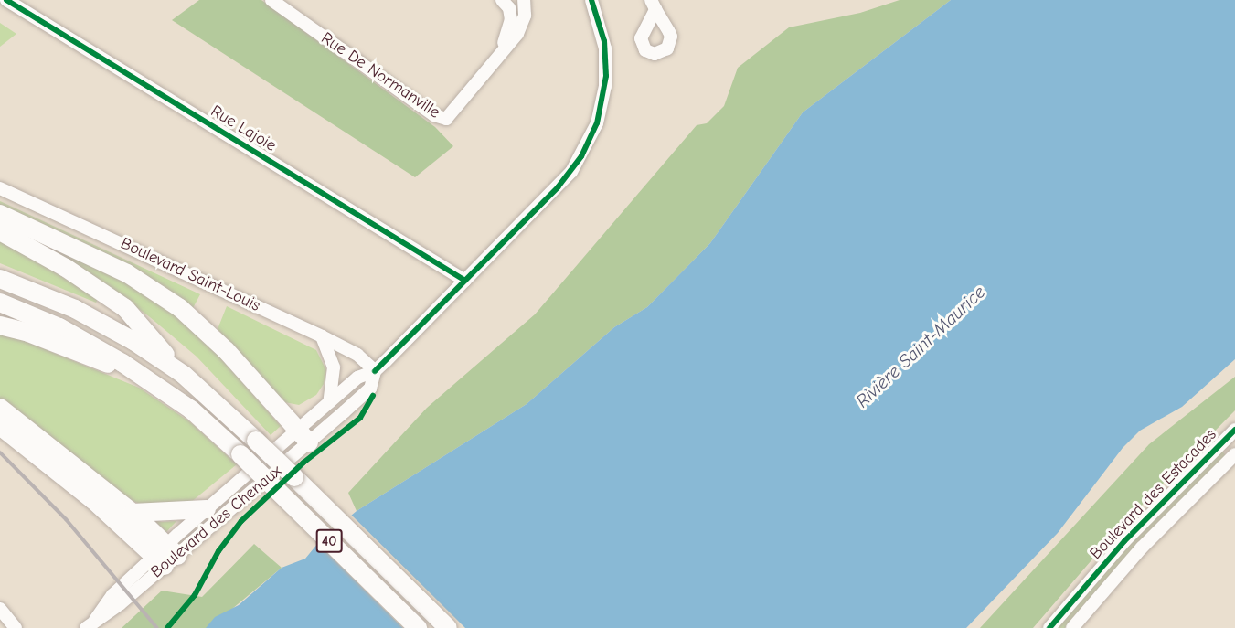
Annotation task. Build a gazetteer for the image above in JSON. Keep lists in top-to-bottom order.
{
  "streets": {
    "highway": ["40"],
    "street": [
      "Rue De Normanville",
      "Rue Lajoie",
      "Boulevard Saint-Louis",
      "Boulevard des Estacades",
      "Boulevard des Chenaux"
    ]
  },
  "crossings": [
    ["Rue Lajoie", "Boulevard des Chenaux"],
    ["Boulevard Saint-Louis", "Boulevard des Chenaux"]
  ],
  "water": ["Rivière Saint-Maurice"]
}
